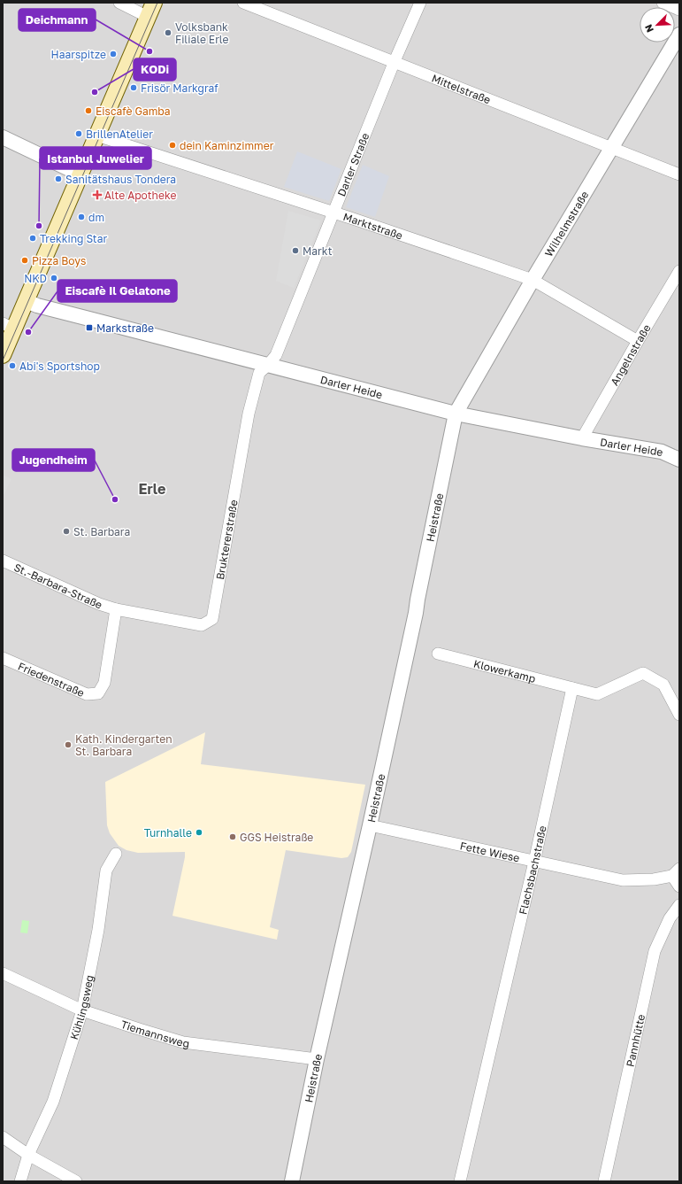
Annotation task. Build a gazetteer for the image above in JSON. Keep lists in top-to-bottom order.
{
  "streets": {
    "street": [
      "Mittelstraße",
      "Darler Straße",
      "Wilhelmstraße",
      "Marktstraße",
      "Angelnstraße",
      "Darler Heide",
      "Heistraße",
      "Bruktererstraße",
      "St.-Barbara-Straße",
      "Klowerkamp",
      "Friedenstraße",
      "Fette Wiese",
      "Flachsbachstraße",
      "Kühlingsweg",
      "Tiemannsweg",
      "Pannhütte"
    ]
  },
  "crossings": [
    ["Mittelstraße", "Darler Straße"],
    ["Mittelstraße", "Wilhelmstraße"],
    ["Darler Straße", "Marktstraße"],
    ["Darler Straße", "Darler Heide"],
    ["Darler Straße", "Bruktererstraße"],
    ["Wilhelmstraße", "Marktstraße"],
    ["Wilhelmstraße", "Darler Heide"],
    ["Wilhelmstraße", "Heistraße"],
    ["Marktstraße", "Angelnstraße"],
    ["Angelnstraße", "Darler Heide"],
    ["Darler Heide", "Heistraße"],
    ["Darler Heide", "Bruktererstraße"],
    ["Heistraße", "Fette Wiese"],
    ["Heistraße", "Tiemannsweg"],
    ["Bruktererstraße", "St.-Barbara-Straße"],
    ["Bruktererstraße", "Friedenstraße"],
    ["St.-Barbara-Straße", "Friedenstraße"],
    ["Klowerkamp", "Flachsbachstraße"],
    ["Fette Wiese", "Flachsbachstraße"],
    ["Kühlingsweg", "Tiemannsweg"]
  ],
  "districts": ["Erle"],
  "places": {
    "other": [
      "Volksbank Filiale Erle",
      "Deichmann",
      "Haarspitze",
      "Frisör Markgraf",
      "KODi",
      "Eiscafè Gamba",
      "BrillenAtelier",
      "dein Kaminzimmer",
      "Sanitätshaus Tondera",
      "dm",
      "Istanbul Juwelier",
      "Trekking Star",
      "Markt",
      "Pizza Boys",
      "NKD",
      "Eiscafè Il Gelatone",
      "Abi's Sportshop",
      "Jugendheim",
      "St. Barbara",
      "Kath. Kindergarten St. Barbara",
      "Turnhalle",
      "GGS Heistraße"
    ],
    "health": ["Alte Apotheke"],
    "transit": ["Markstraße"]
  },
  "north": "bottom left"
}
